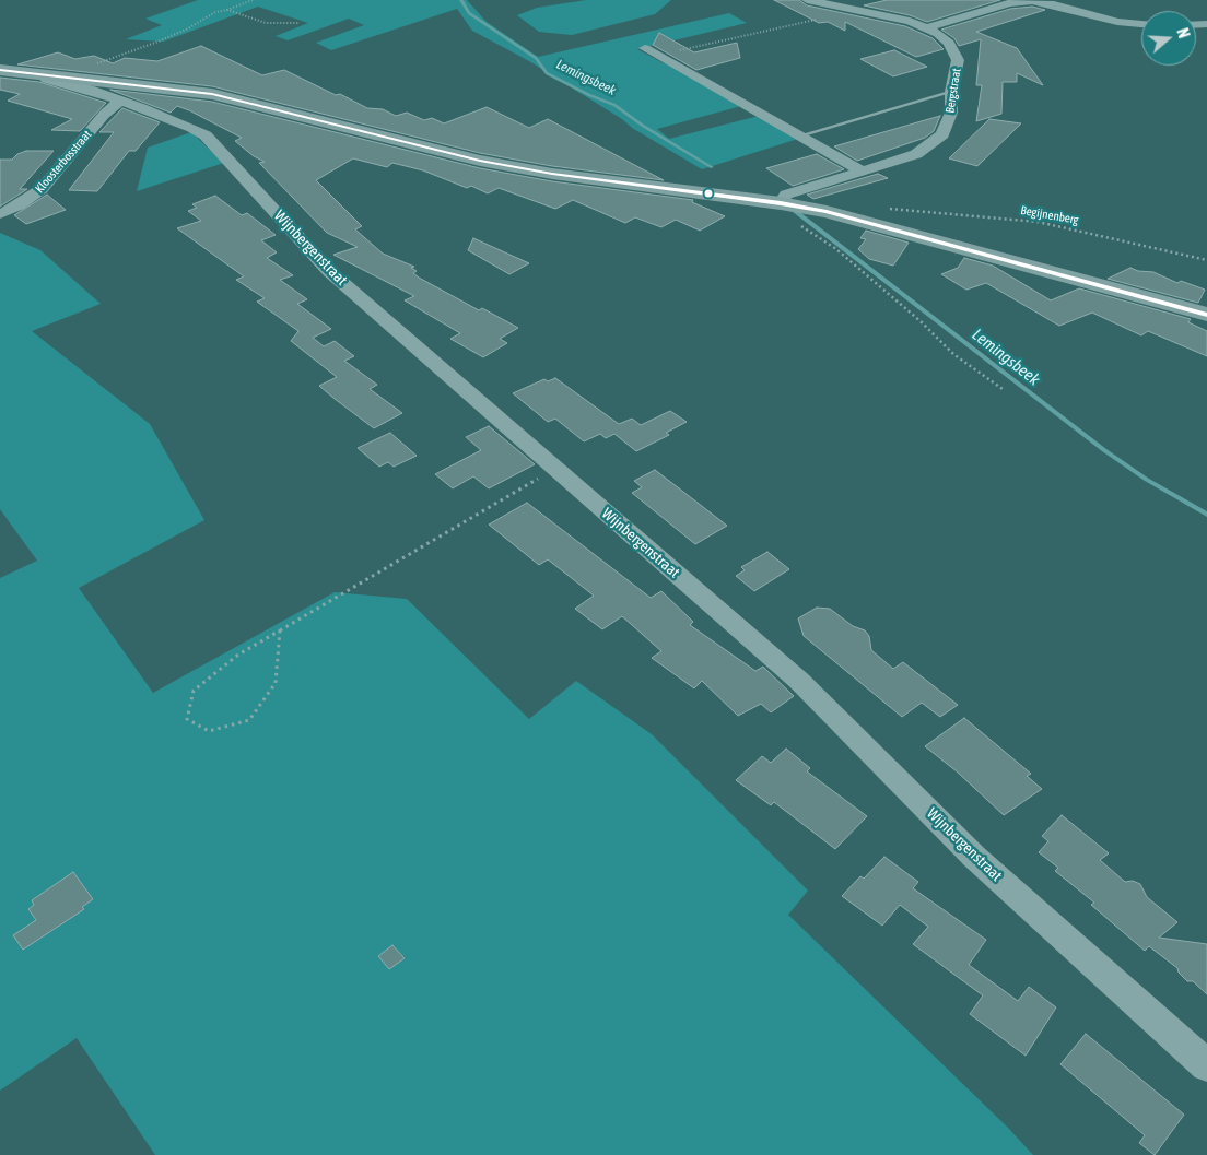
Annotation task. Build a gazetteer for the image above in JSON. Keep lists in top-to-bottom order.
{
  "streets": {
    "street": ["Bergstraat", "Kloosterbosstraat", "Wijnbergenstraat"],
    "path": ["Begijnenberg"]
  },
  "crossings": [
    ["Kloosterbosstraat", "Wijnbergenstraat"]
  ],
  "water": ["Lemingsbeek"],
  "north": "right"
}
